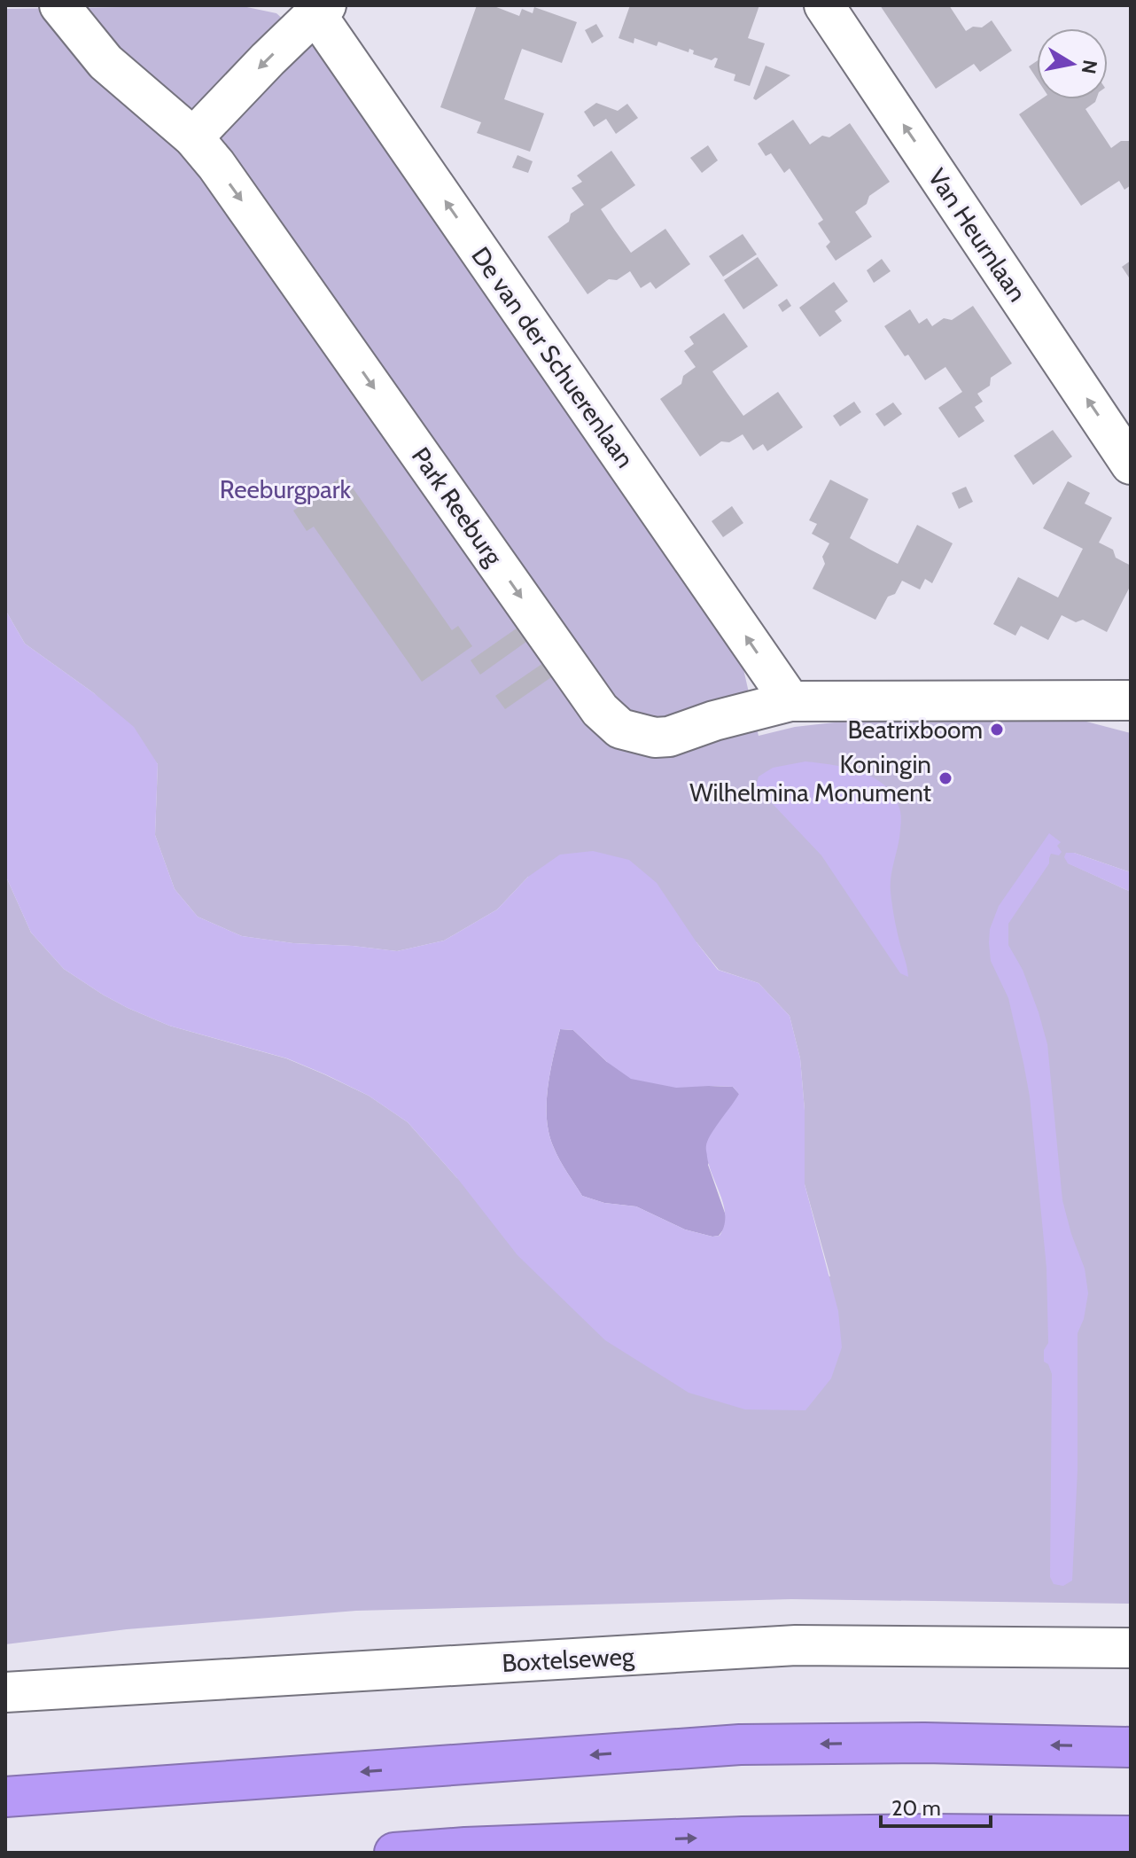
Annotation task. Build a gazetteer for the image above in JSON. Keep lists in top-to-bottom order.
{
  "streets": {
    "street": [
      "Van Heurnlaan",
      "De van der Schuerenlaan",
      "Park Reeburg",
      "Boxtelseweg"
    ]
  },
  "crossings": [
    ["De van der Schuerenlaan", "Park Reeburg"]
  ],
  "one_way": ["Van Heurnlaan", "De van der Schuerenlaan", "Park Reeburg"],
  "parks": ["Reeburgpark"],
  "places": ["Beatrixboom", "Koningin Wilhelmina Monument"],
  "scale_bar": "20 m",
  "north": "right"
}
